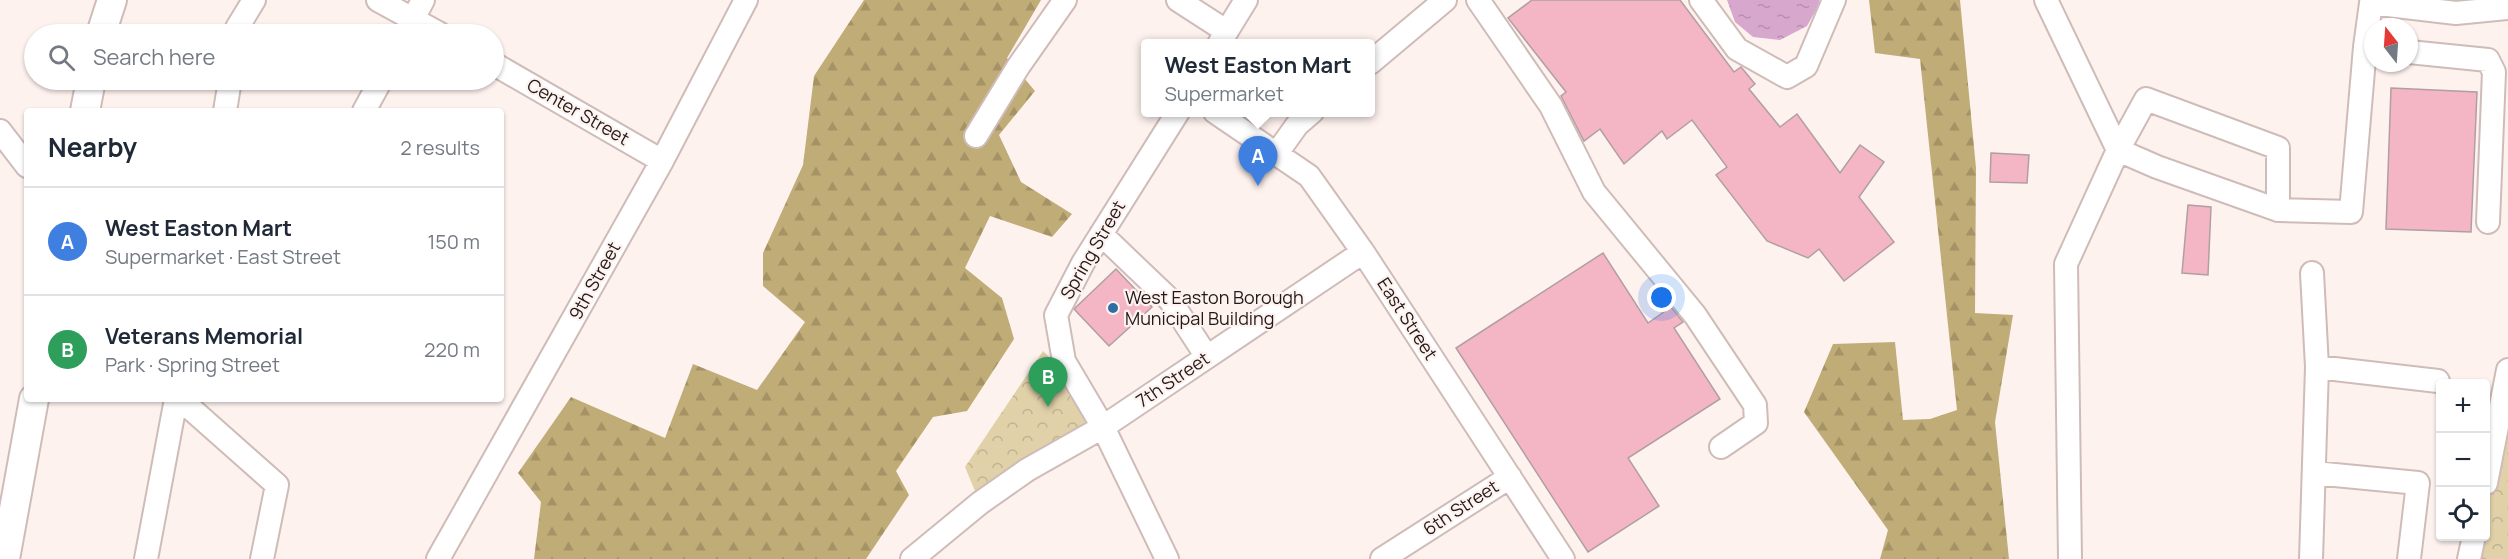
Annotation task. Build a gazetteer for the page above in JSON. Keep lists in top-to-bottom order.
{
  "streets": {
    "street": [
      "Center Street",
      "Spring Street",
      "9th Street",
      "East Street",
      "7th Street",
      "6th Street"
    ]
  },
  "crossings": [
    ["Center Street", "9th Street"],
    ["Spring Street", "7th Street"],
    ["East Street", "7th Street"],
    ["East Street", "6th Street"]
  ],
  "places": ["West Easton Borough Municipal Building"],
  "north": "top",
  "page": {
    "search": "Search here",
    "popup": ["West Easton Mart", "Supermarket"],
    "heading": ["Nearby", "2 results"],
    "pins": ["A", "B"],
    "list": [
      {
        "mark": "A",
        "name": "West Easton Mart",
        "note": "Supermarket · East Street",
        "value": "150 m"
      },
      {
        "mark": "B",
        "name": "Veterans Memorial",
        "note": "Park · Spring Street",
        "value": "220 m"
      }
    ],
    "map_buttons": ["+", "−"]
  }
}
